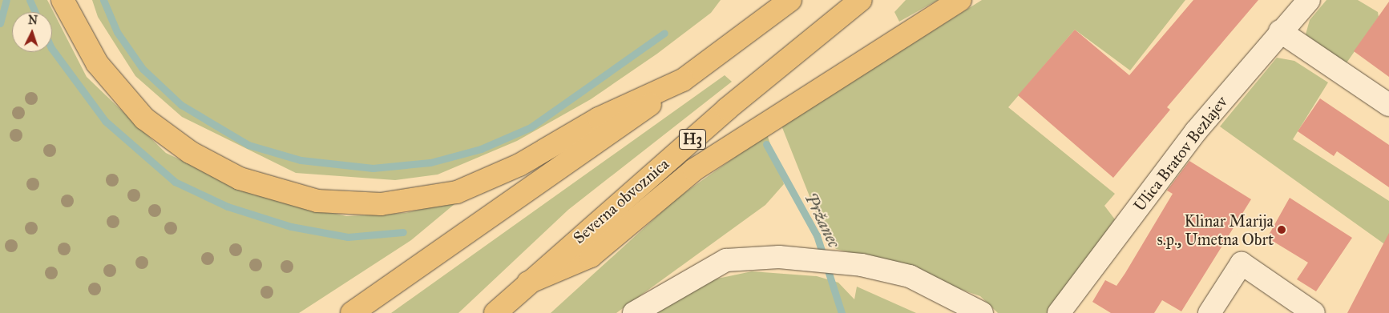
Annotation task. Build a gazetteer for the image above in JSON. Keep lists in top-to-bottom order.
{
  "streets": {
    "highway": ["H3", "Severna obvoznica"],
    "street": ["Ulica Bratov Bezlajev"]
  },
  "water": ["Pržanec"],
  "places": ["Klinar Marija s.p., Umetna Obrt"],
  "north": "top"
}
